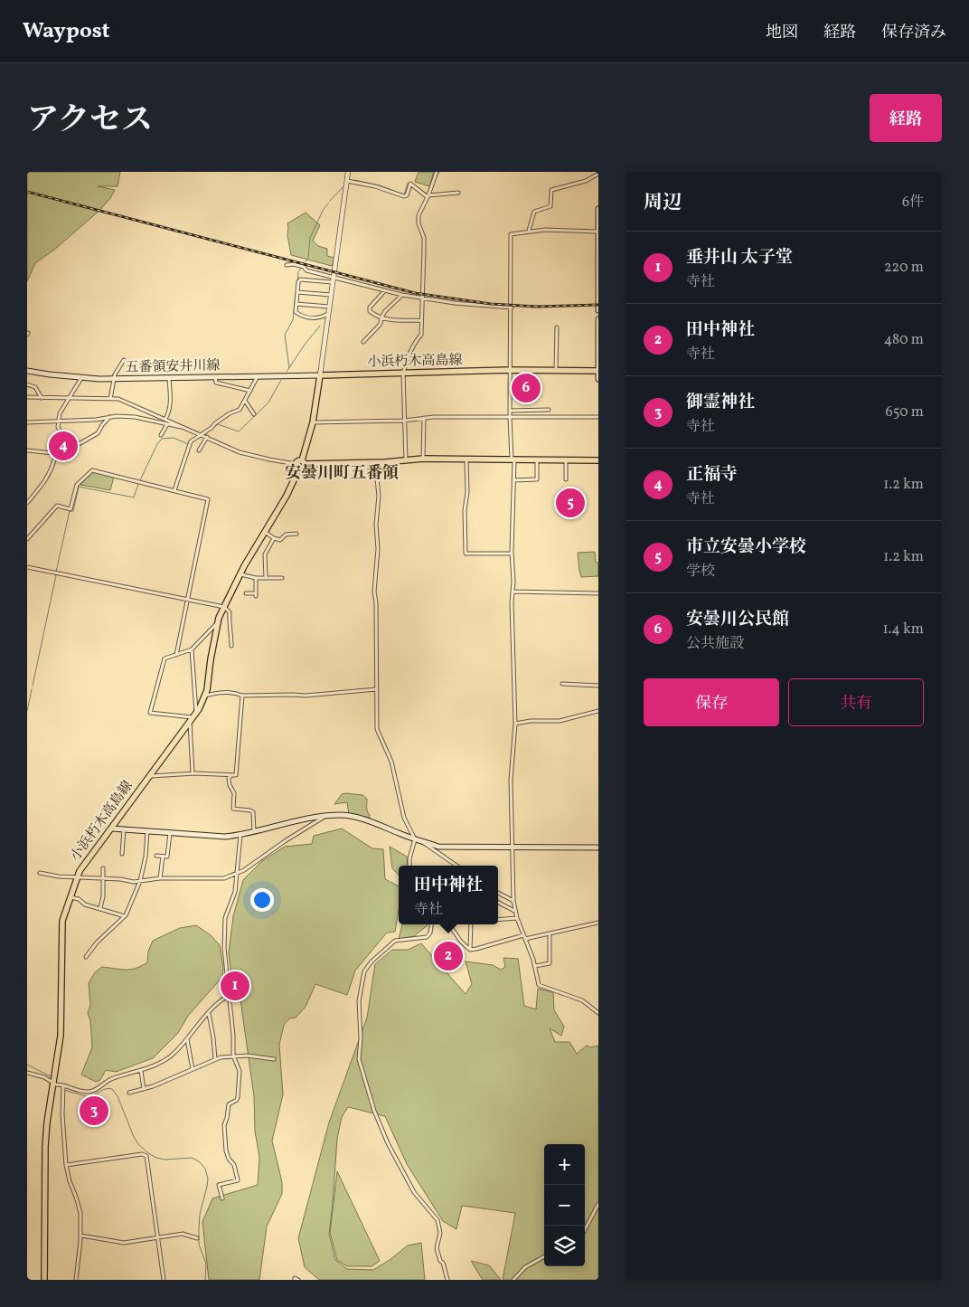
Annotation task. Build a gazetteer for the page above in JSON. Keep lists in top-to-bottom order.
{
  "streets": {
    "main road": ["小浜朽木高島線", "五番領安井川線"]
  },
  "crossings": [
    ["小浜朽木高島線", "五番領安井川線"]
  ],
  "districts": ["安曇川町五番領"],
  "page": {
    "header": "Waypost",
    "nav": ["地図", "経路", "保存済み"],
    "title": "アクセス",
    "buttons": [
      "経路",
      ["保存", "共有"]
    ],
    "heading": ["周辺", "6件"],
    "list": [
      {
        "mark": "1",
        "name": "垂井山 太子堂",
        "note": "寺社",
        "value": "220 m"
      },
      {
        "mark": "2",
        "name": "田中神社",
        "note": "寺社",
        "value": "480 m"
      },
      {
        "mark": "3",
        "name": "御霊神社",
        "note": "寺社",
        "value": "650 m"
      },
      {
        "mark": "4",
        "name": "正福寺",
        "note": "寺社",
        "value": "1.2 km"
      },
      {
        "mark": "5",
        "name": "市立安曇小学校",
        "note": "学校",
        "value": "1.2 km"
      },
      {
        "mark": "6",
        "name": "安曇川公民館",
        "note": "公共施設",
        "value": "1.4 km"
      }
    ],
    "pins": [
      "6",
      "4",
      "5",
      "2",
      "1",
      "3"
    ],
    "popup": ["田中神社", "寺社"],
    "map_buttons": ["+", "−"]
  }
}
